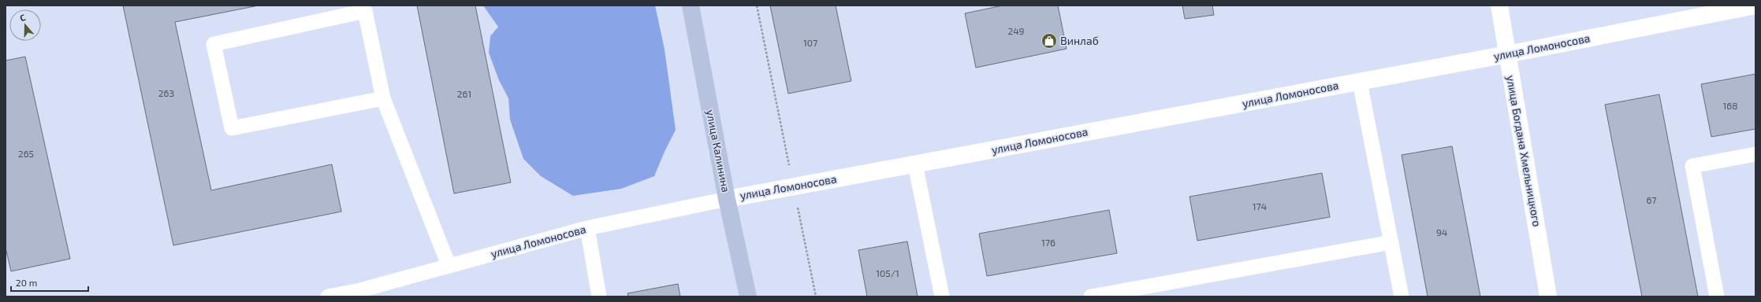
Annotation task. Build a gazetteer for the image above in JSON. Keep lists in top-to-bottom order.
{
  "streets": {
    "main road": ["улица Калинина"],
    "street": ["улица Ломоносова", "улица Богдана Хмельницкого"]
  },
  "crossings": [
    ["улица Ломоносова", "улица Калинина"],
    ["улица Ломоносова", "улица Богдана Хмельницкого"]
  ],
  "places": {
    "shop": ["Винлаб"]
  },
  "house_numbers": [
    "249",
    "107",
    "263",
    "261",
    "168",
    "265",
    "67",
    "174",
    "94",
    "176",
    "105/1"
  ],
  "scale_bar": "20 m",
  "north": "top"
}
